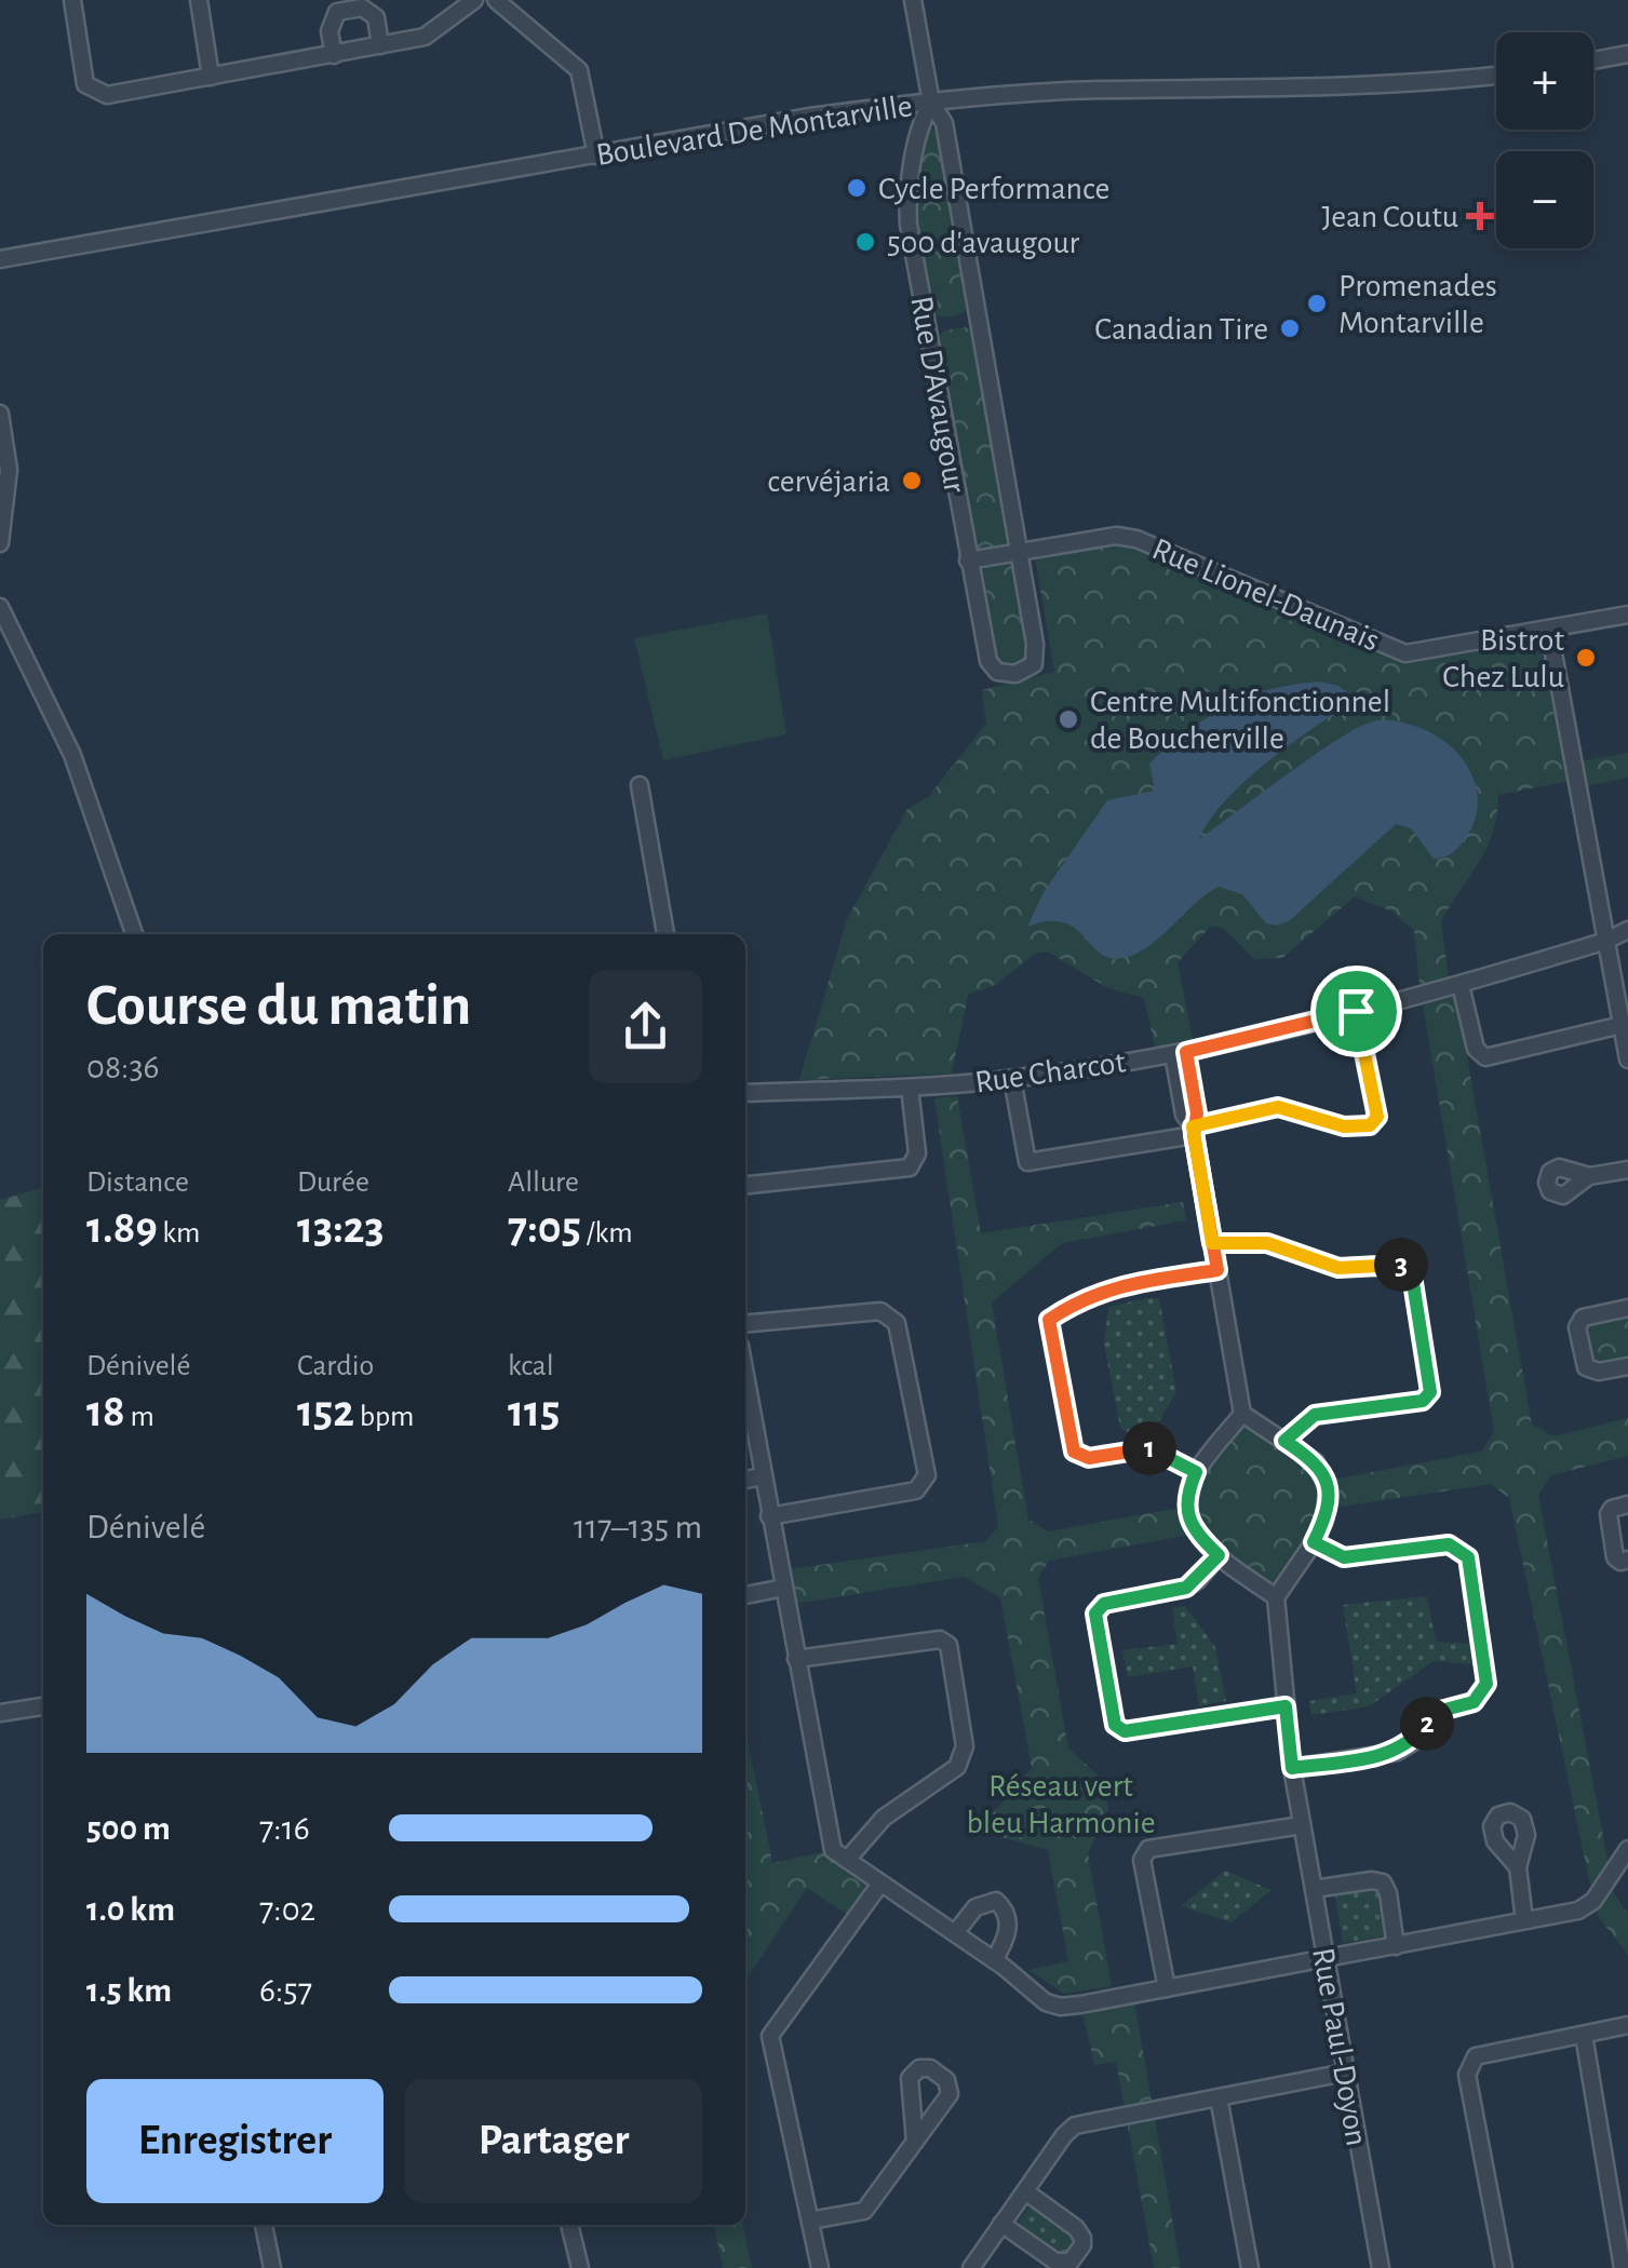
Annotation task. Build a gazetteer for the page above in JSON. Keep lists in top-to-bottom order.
{
  "streets": {
    "street": [
      "Boulevard De Montarville",
      "Rue D'Avaugour",
      "Rue Lionel-Daunais",
      "Rue Charcot",
      "Rue Paul-Doyon"
    ]
  },
  "crossings": [
    ["Boulevard De Montarville", "Rue D'Avaugour"],
    ["Rue D'Avaugour", "Rue Lionel-Daunais"]
  ],
  "parks": ["Réseau vert bleu Harmonie"],
  "places": {
    "other": [
      "Cycle Performance",
      "500 d'avaugour",
      "Promenades Montarville",
      "Canadian Tire",
      "cervéjaria",
      "Bistrot Chez Lulu",
      "Centre Multifonctionnel de Boucherville"
    ],
    "health": ["Jean Coutu"]
  },
  "page": {
    "map_buttons": ["+", "−"],
    "heading": ["Course du matin", "08:36"],
    "stats": [
      ["Distance", "1.89 km"],
      ["Durée", "13:23"],
      ["Allure", "7:05 /km"],
      ["Dénivelé", "18 m"],
      ["Cardio", "152 bpm"],
      ["kcal", "115"]
    ],
    "pins": ["3", "1", "2"],
    "chart": ["Dénivelé", "117–135 m"],
    "list": [
      {
        "name": "500 m",
        "note": "7:16"
      },
      {
        "name": "1.0 km",
        "note": "7:02"
      },
      {
        "name": "1.5 km",
        "note": "6:57"
      }
    ],
    "buttons": ["Enregistrer", "Partager"]
  }
}
